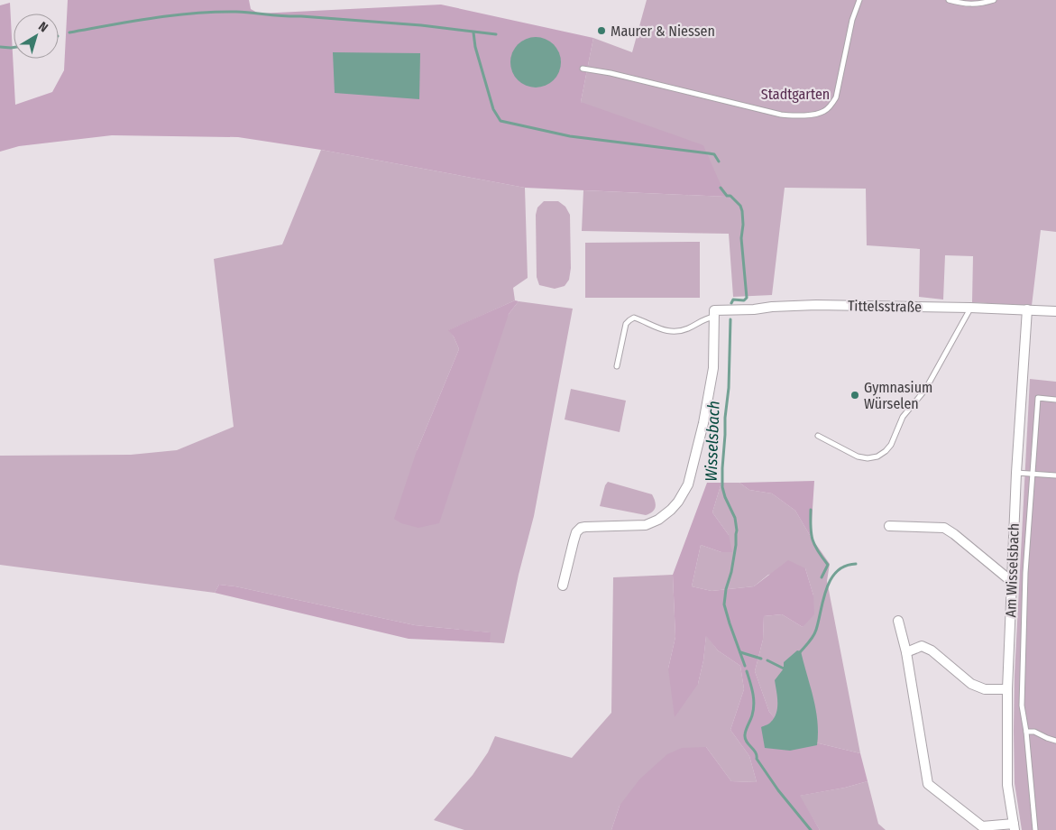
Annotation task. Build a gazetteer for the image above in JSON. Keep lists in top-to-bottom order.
{
  "streets": {
    "street": ["Tittelsstraße", "Am Wisselsbach"]
  },
  "crossings": [
    ["Tittelsstraße", "Am Wisselsbach"]
  ],
  "water": ["Wisselsbach"],
  "parks": ["Stadtgarten"],
  "places": ["Maurer & Niessen", "Gymnasium Würselen"],
  "north": "top right"
}
